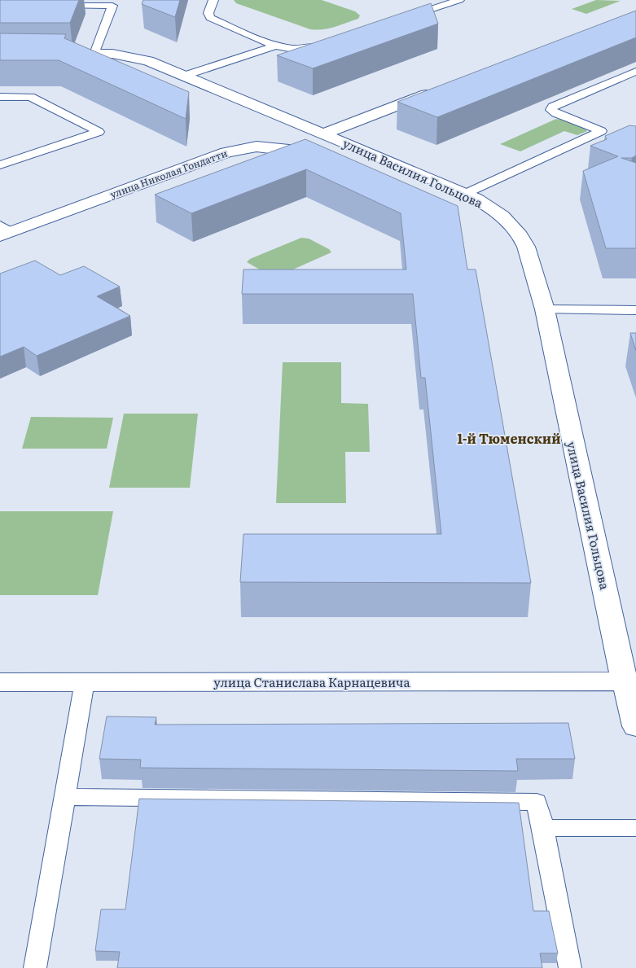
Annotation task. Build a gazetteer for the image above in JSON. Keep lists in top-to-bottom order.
{
  "streets": {
    "street": ["улица Василия Гольцова", "улица Николая Гондатти", "улица Станислава Карнацевича"]
  },
  "crossings": [
    ["улица Василия Гольцова", "улица Николая Гондатти"],
    ["улица Василия Гольцова", "улица Станислава Карнацевича"]
  ],
  "districts": ["1-й Тюменский"]
}
